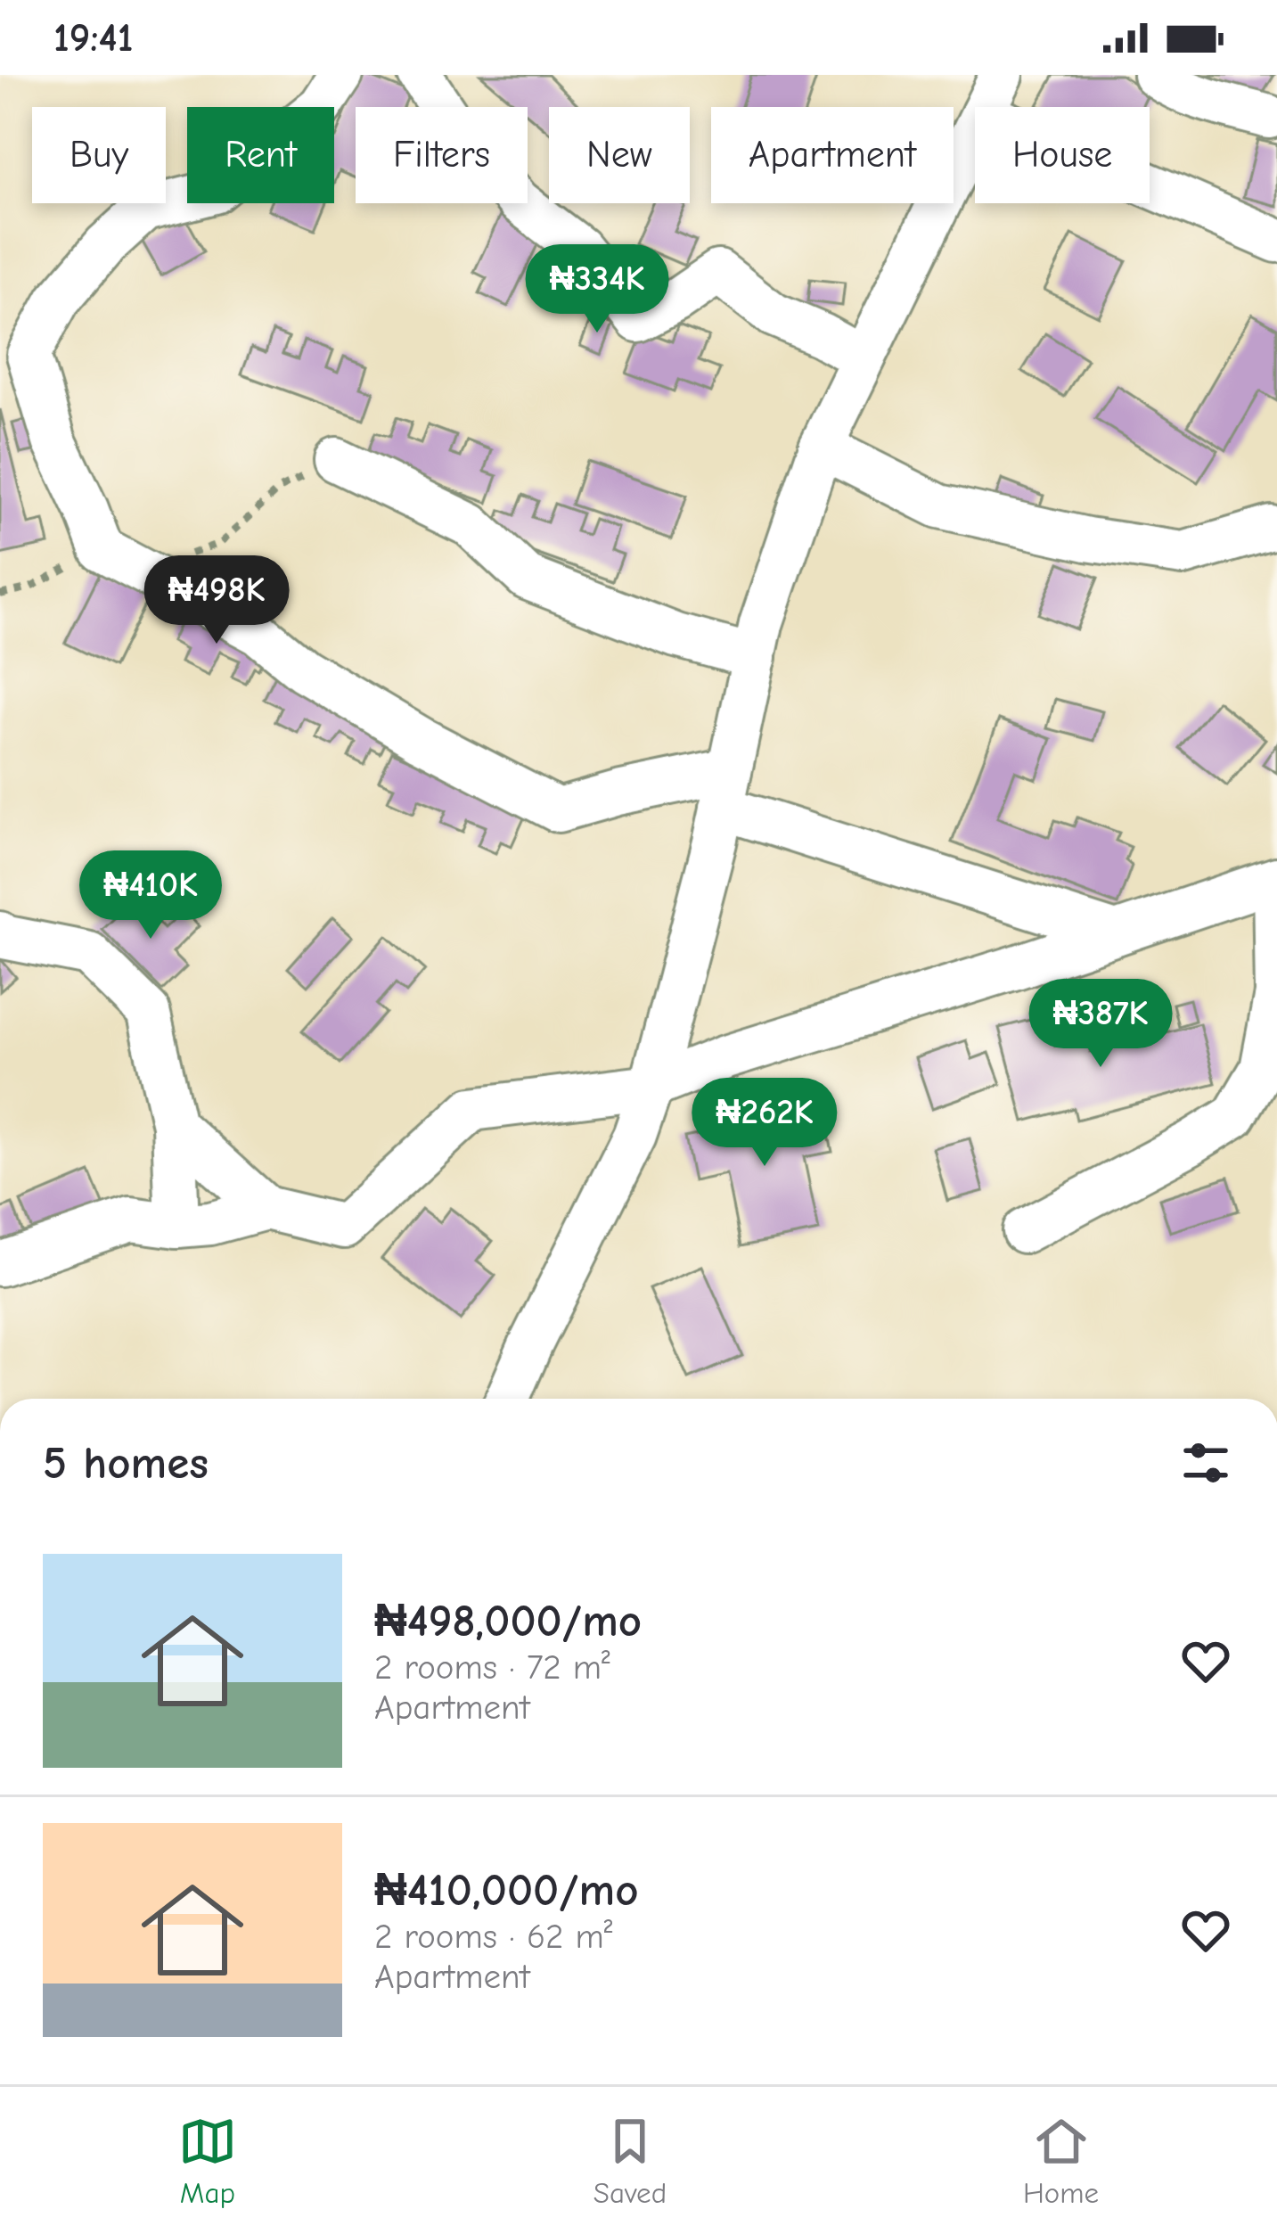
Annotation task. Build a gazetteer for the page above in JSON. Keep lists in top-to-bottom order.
{
  "page": {
    "status": "19:41",
    "chip": [
      "Buy",
      "Rent",
      "Filters",
      "New",
      "Apartment",
      "House"
    ],
    "price": [
      "₦334K",
      "₦498K",
      "₦410K",
      "₦387K",
      "₦262K"
    ],
    "heading": "5 homes",
    "list": [
      {
        "name": "₦498,000/mo",
        "note": "2 rooms · 72 m² · Apartment"
      },
      {
        "name": "₦410,000/mo",
        "note": "2 rooms · 62 m² · Apartment"
      }
    ],
    "tabs": ["Map", "Saved", "Home"]
  }
}
